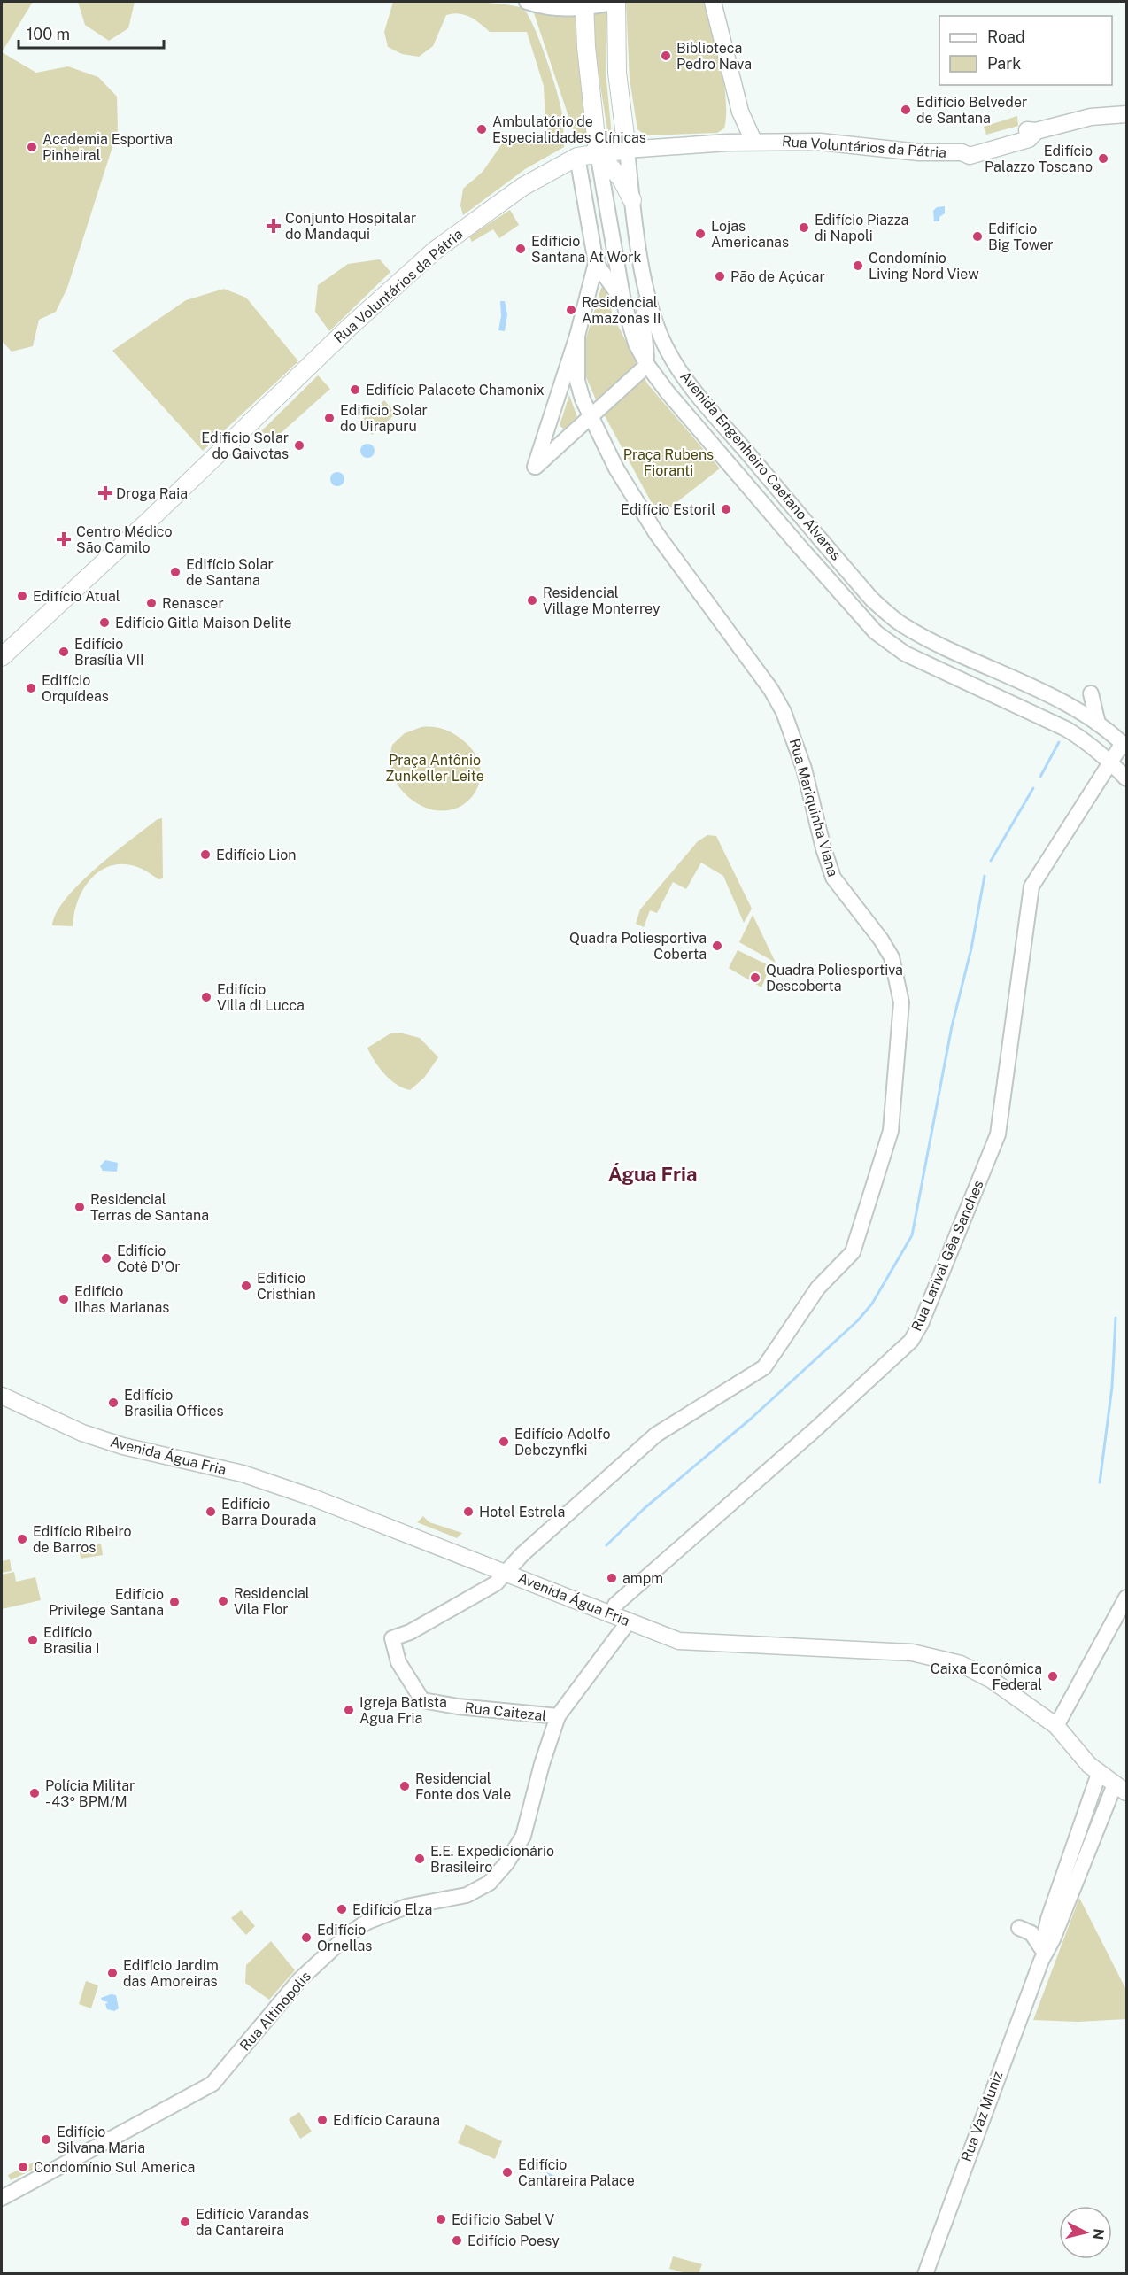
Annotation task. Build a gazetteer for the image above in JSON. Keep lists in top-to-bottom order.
{
  "streets": {
    "main road": ["Rua Voluntários da Pátria", "Avenida Engenheiro Caetano Alvares", "Avenida Água Fria"],
    "street": [
      "Rua Mariquinha Viana",
      "Rua Larival Gêa Sanches",
      "Rua Caitezal",
      "Rua Altinópolis",
      "Rua Vaz Muniz"
    ]
  },
  "crossings": [
    ["Rua Voluntários da Pátria", "Avenida Engenheiro Caetano Alvares"],
    ["Rua Voluntários da Pátria", "Rua Mariquinha Viana"],
    ["Avenida Engenheiro Caetano Alvares", "Rua Larival Gêa Sanches"],
    ["Rua Mariquinha Viana", "Avenida Água Fria"],
    ["Rua Mariquinha Viana", "Rua Caitezal"],
    ["Rua Larival Gêa Sanches", "Avenida Água Fria"],
    ["Avenida Água Fria", "Rua Altinópolis"],
    ["Avenida Água Fria", "Rua Vaz Muniz"],
    ["Rua Caitezal", "Rua Altinópolis"]
  ],
  "districts": ["Água Fria"],
  "parks": ["Praça Rubens Fioranti", "Praça Antônio Zunkeller Leite"],
  "places": {
    "other": [
      "Biblioteca Pedro Nava",
      "Edifício Belveder de Santana",
      "Ambulatório de Especialidades Clínicas",
      "Academia Esportiva Pinheiral",
      "Edifício Palazzo Toscano",
      "Edifício Piazza di Napoli",
      "Lojas Americanas",
      "Edifício Big Tower",
      "Edifício Santana At Work",
      "Condomínio Living Nord View",
      "Pão de Açúcar",
      "Residencial Amazonas II",
      "Edifício Palacete Chamonix",
      "Edificio Solar do Uirapuru",
      "Edificio Solar do Gaivotas",
      "Edifício Estoril",
      "Edifício Solar de Santana",
      "Edifício Atual",
      "Residencial Village Monterrey",
      "Renascer",
      "Edifício Gitla Maison Delite",
      "Edifício Brasília VII",
      "Edifício Orquídeas",
      "Edifício Lion",
      "Quadra Poliesportiva Coberta",
      "Quadra Poliesportiva Descoberta",
      "Edifício Villa di Lucca",
      "Residencial Terras de Santana",
      "Edifício Cotê D'Or",
      "Edifício Cristhian",
      "Edifício Ilhas Marianas",
      "Edifício Brasilia Offices",
      "Edifício Adolfo Debczynfki",
      "Edifício Barra Dourada",
      "Hotel Estrela",
      "Edifício Ribeiro de Barros",
      "ampm",
      "Residencial Vila Flor",
      "Edifício Privilege Santana",
      "Edifício Brasilia I",
      "Caixa Econômica Federal",
      "Igreja Batista Agua Fria",
      "Residencial Fonte dos Vale",
      "Polícia Militar - 43º BPM/M",
      "E.E. Expedicionário Brasileiro",
      "Edifício Elza",
      "Edifício Ornellas",
      "Edifício Jardim das Amoreiras",
      "Edifício Carauna",
      "Edifício Silvana Maria",
      "Condomínio Sul America",
      "Edifício Cantareira Palace",
      "Edificio Sabel V",
      "Edifício Varandas da Cantareira",
      "Edifício Poesy"
    ],
    "health": ["Conjunto Hospitalar do Mandaqui", "Droga Raia", "Centro Médico São Camilo"]
  },
  "legend": ["Road", "Park"],
  "scale_bar": "100 m",
  "north": "right"
}
